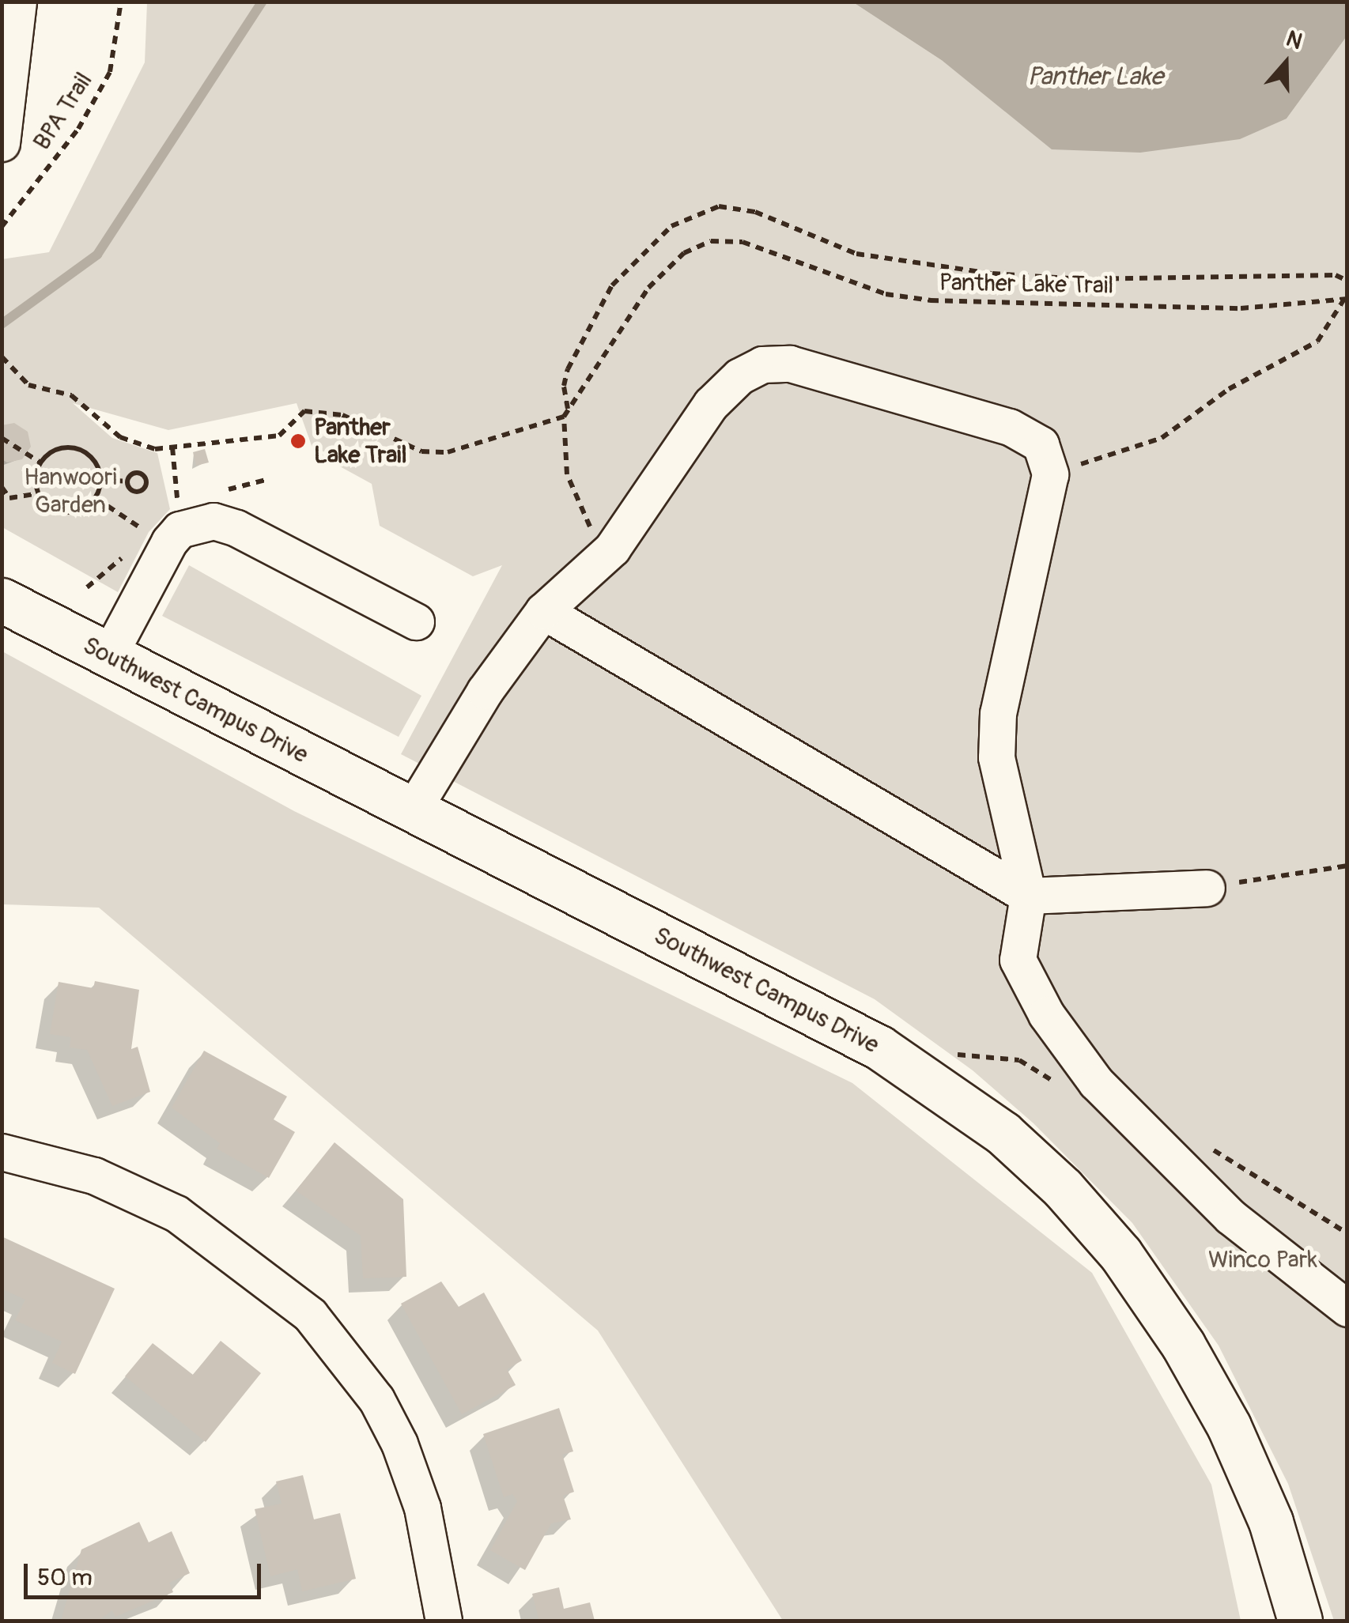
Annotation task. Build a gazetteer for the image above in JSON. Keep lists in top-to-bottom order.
{
  "streets": {
    "main road": ["Southwest Campus Drive"],
    "path": ["BPA Trail", "Panther Lake Trail"]
  },
  "water": ["Panther Lake"],
  "parks": ["Hanwoori Garden", "Winco Park"],
  "places": ["Panther Lake Trail"],
  "scale_bar": "50 m",
  "north": "top"
}
